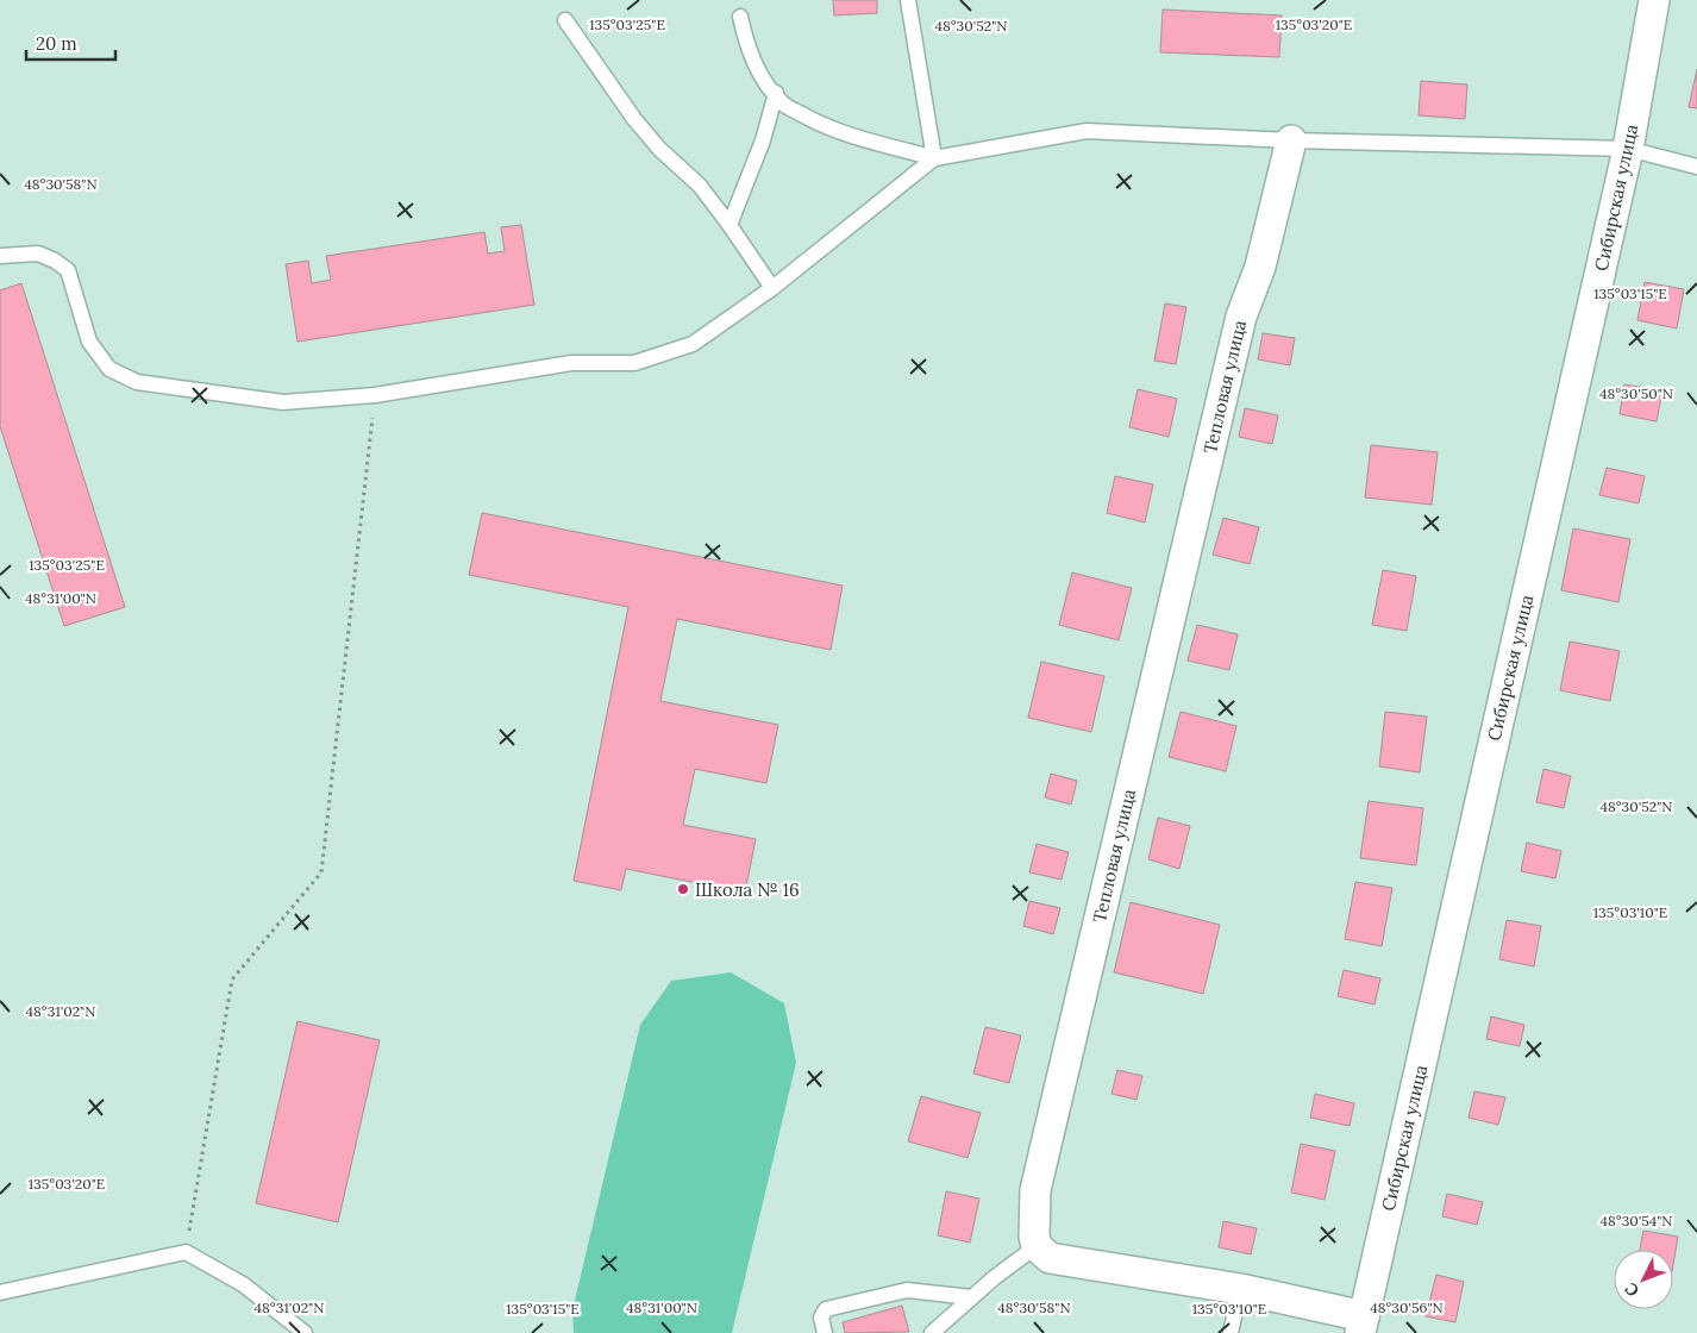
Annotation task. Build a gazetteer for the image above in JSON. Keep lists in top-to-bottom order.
{
  "streets": {
    "street": ["Сибирская улица", "Тепловая улица"]
  },
  "places": ["Школа № 16"],
  "scale_bar": "20 m",
  "north": "bottom left",
  "coordinates": [
    "135°03'25\"E",
    "135°03'20\"E",
    "48°30'52\"N",
    "48°30'58\"N",
    "135°03'15\"E",
    "48°30'50\"N",
    "48°31'00\"N",
    "135°03'10\"E",
    "48°31'02\"N",
    "48°30'54\"N",
    "48°30'56\"N"
  ]
}
